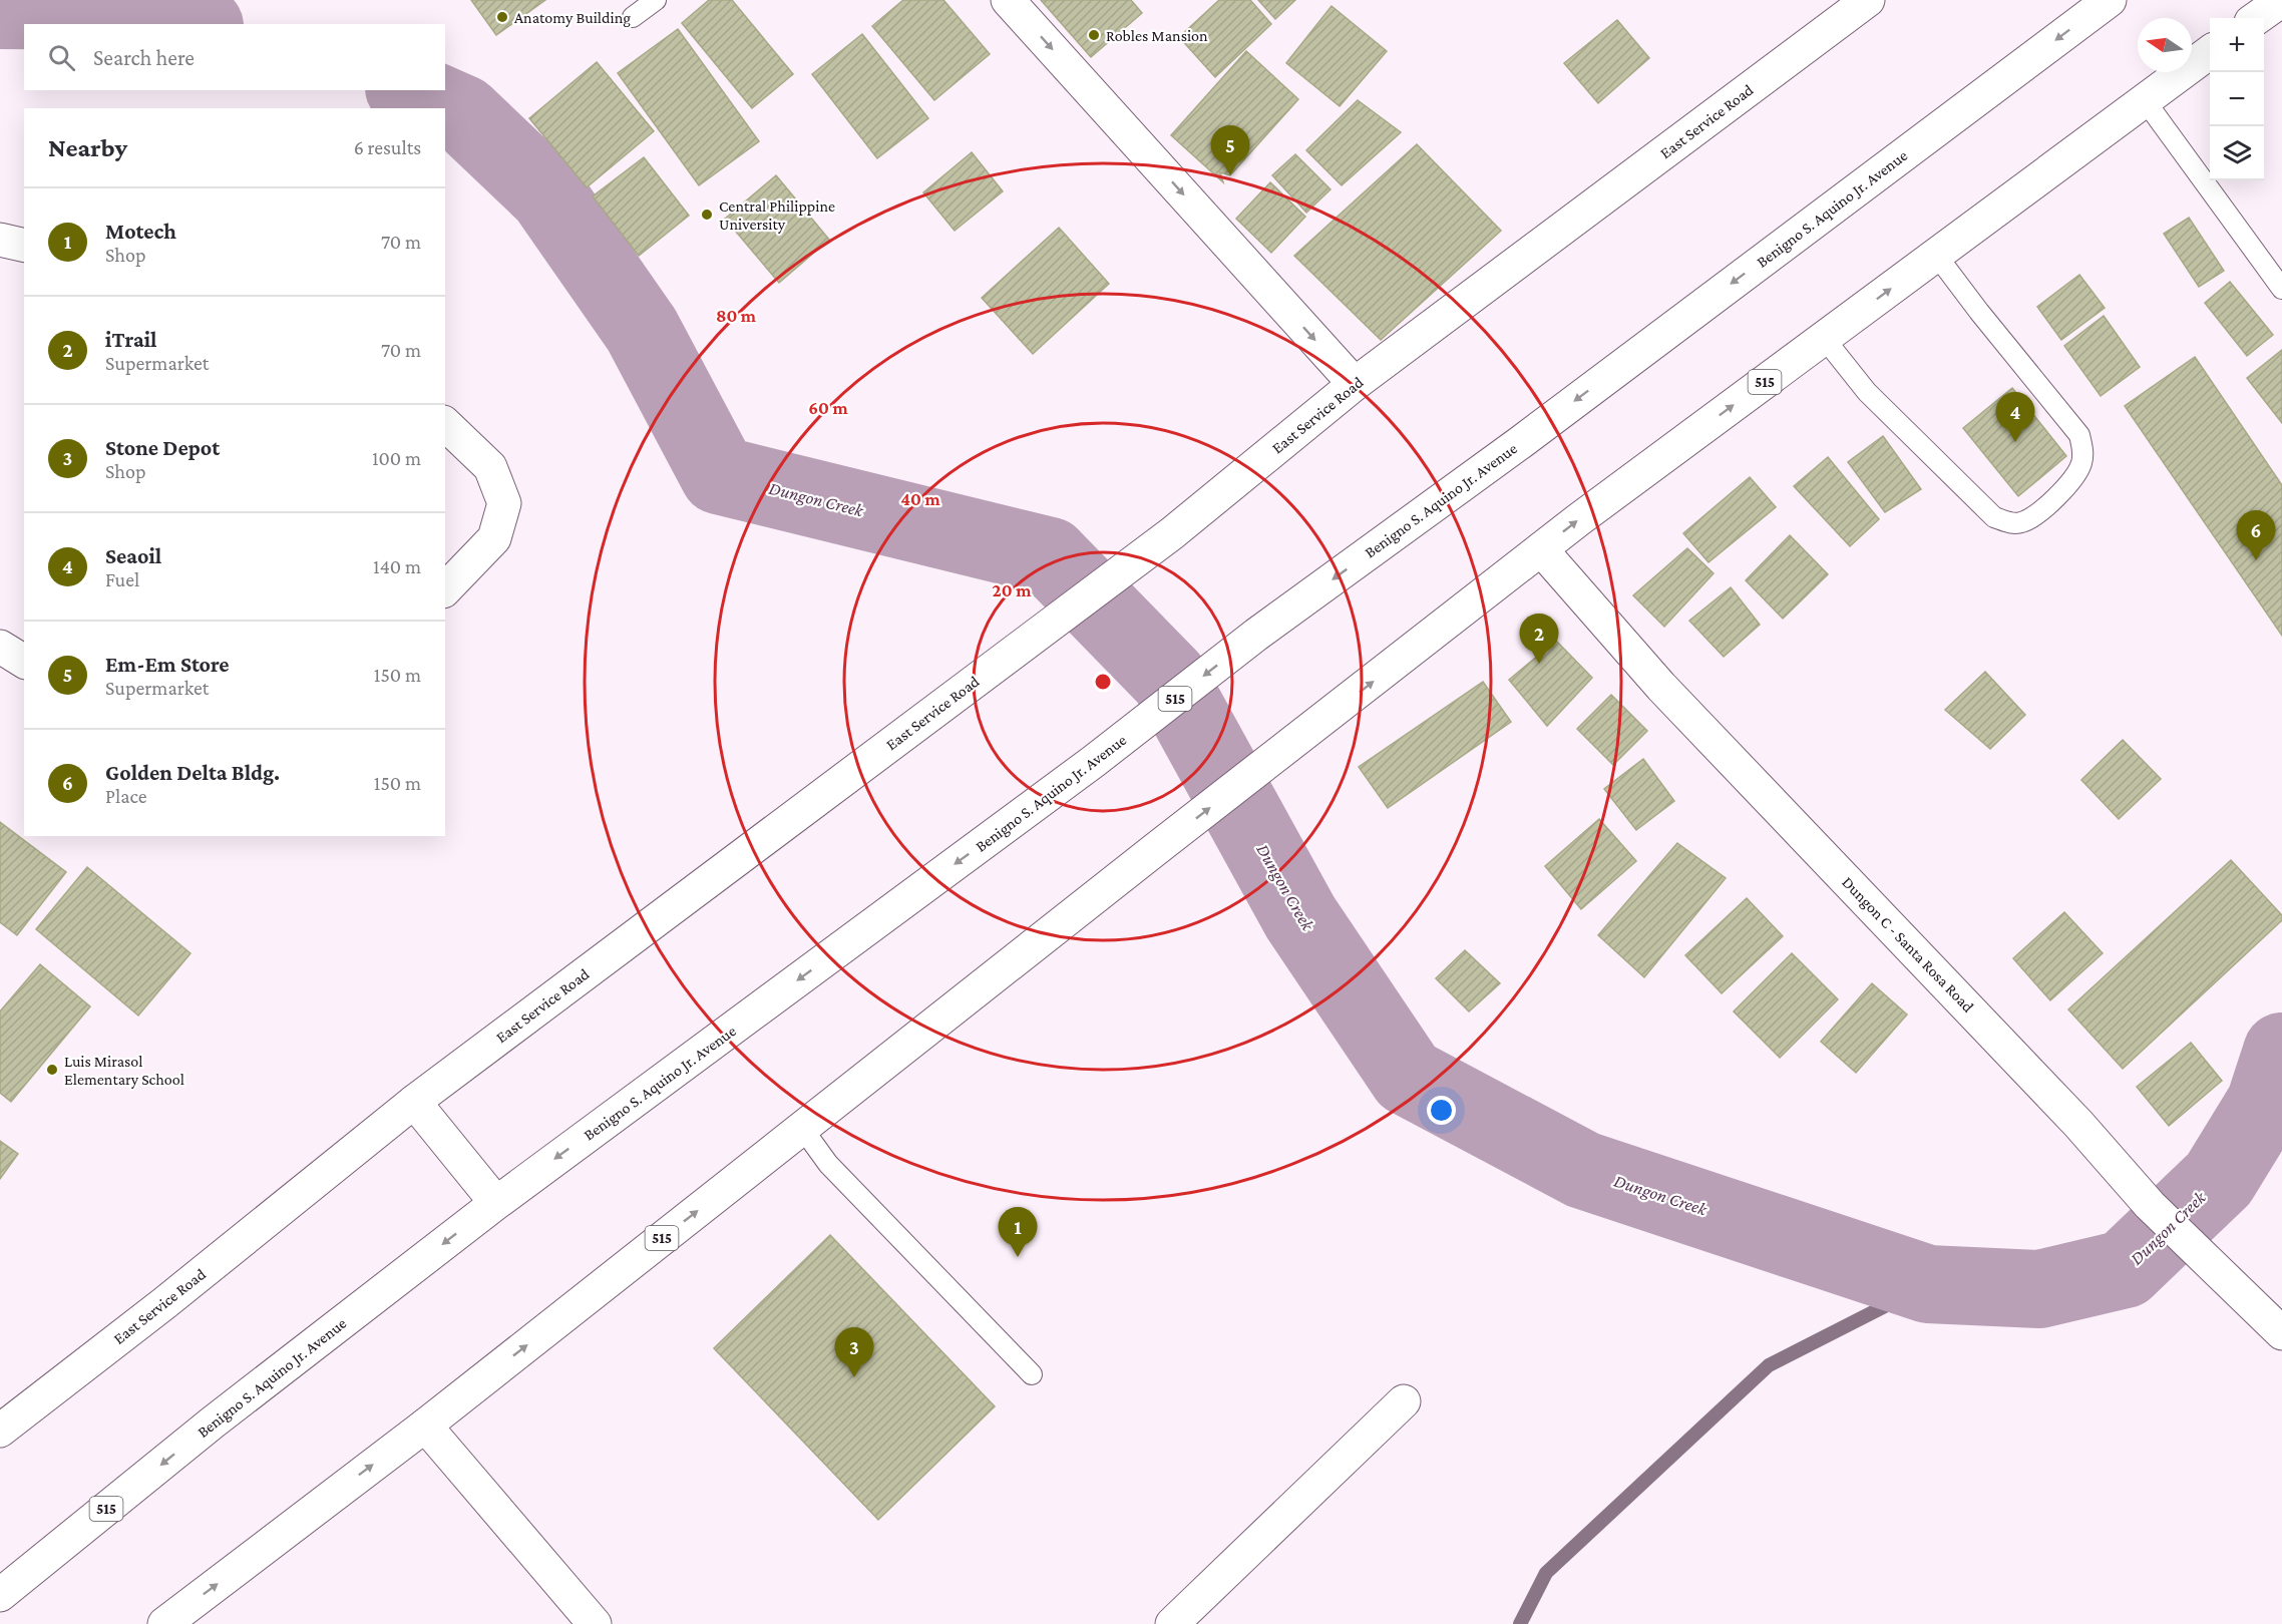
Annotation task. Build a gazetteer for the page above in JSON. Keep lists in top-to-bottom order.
{
  "streets": {
    "main road": [
      "East Service Road",
      "Benigno S. Aquino Jr. Avenue",
      "515",
      "Dungon C - Santa Rosa Road"
    ]
  },
  "crossings": [
    ["515", "Dungon C - Santa Rosa Road"]
  ],
  "water": ["Dungon Creek"],
  "places": [
    "Anatomy Building",
    "Robles Mansion",
    "Central Philippine University",
    "Luis Mirasol Elementary School"
  ],
  "north": "left",
  "page": {
    "map_buttons": ["+", "−"],
    "search": "Search here",
    "heading": ["Nearby", "6 results"],
    "pins": [
      "5",
      "4",
      "6",
      "2",
      "1",
      "3"
    ],
    "list": [
      {
        "mark": "1",
        "name": "Motech",
        "note": "Shop",
        "value": "70 m"
      },
      {
        "mark": "2",
        "name": "iTrail",
        "note": "Supermarket",
        "value": "70 m"
      },
      {
        "mark": "3",
        "name": "Stone Depot",
        "note": "Shop",
        "value": "100 m"
      },
      {
        "mark": "4",
        "name": "Seaoil",
        "note": "Fuel",
        "value": "140 m"
      },
      {
        "mark": "5",
        "name": "Em-Em Store",
        "note": "Supermarket",
        "value": "150 m"
      },
      {
        "mark": "6",
        "name": "Golden Delta Bldg.",
        "note": "Place",
        "value": "150 m"
      }
    ]
  },
  "rings": [
    "80 m",
    "60 m",
    "40 m",
    "20 m"
  ]
}
